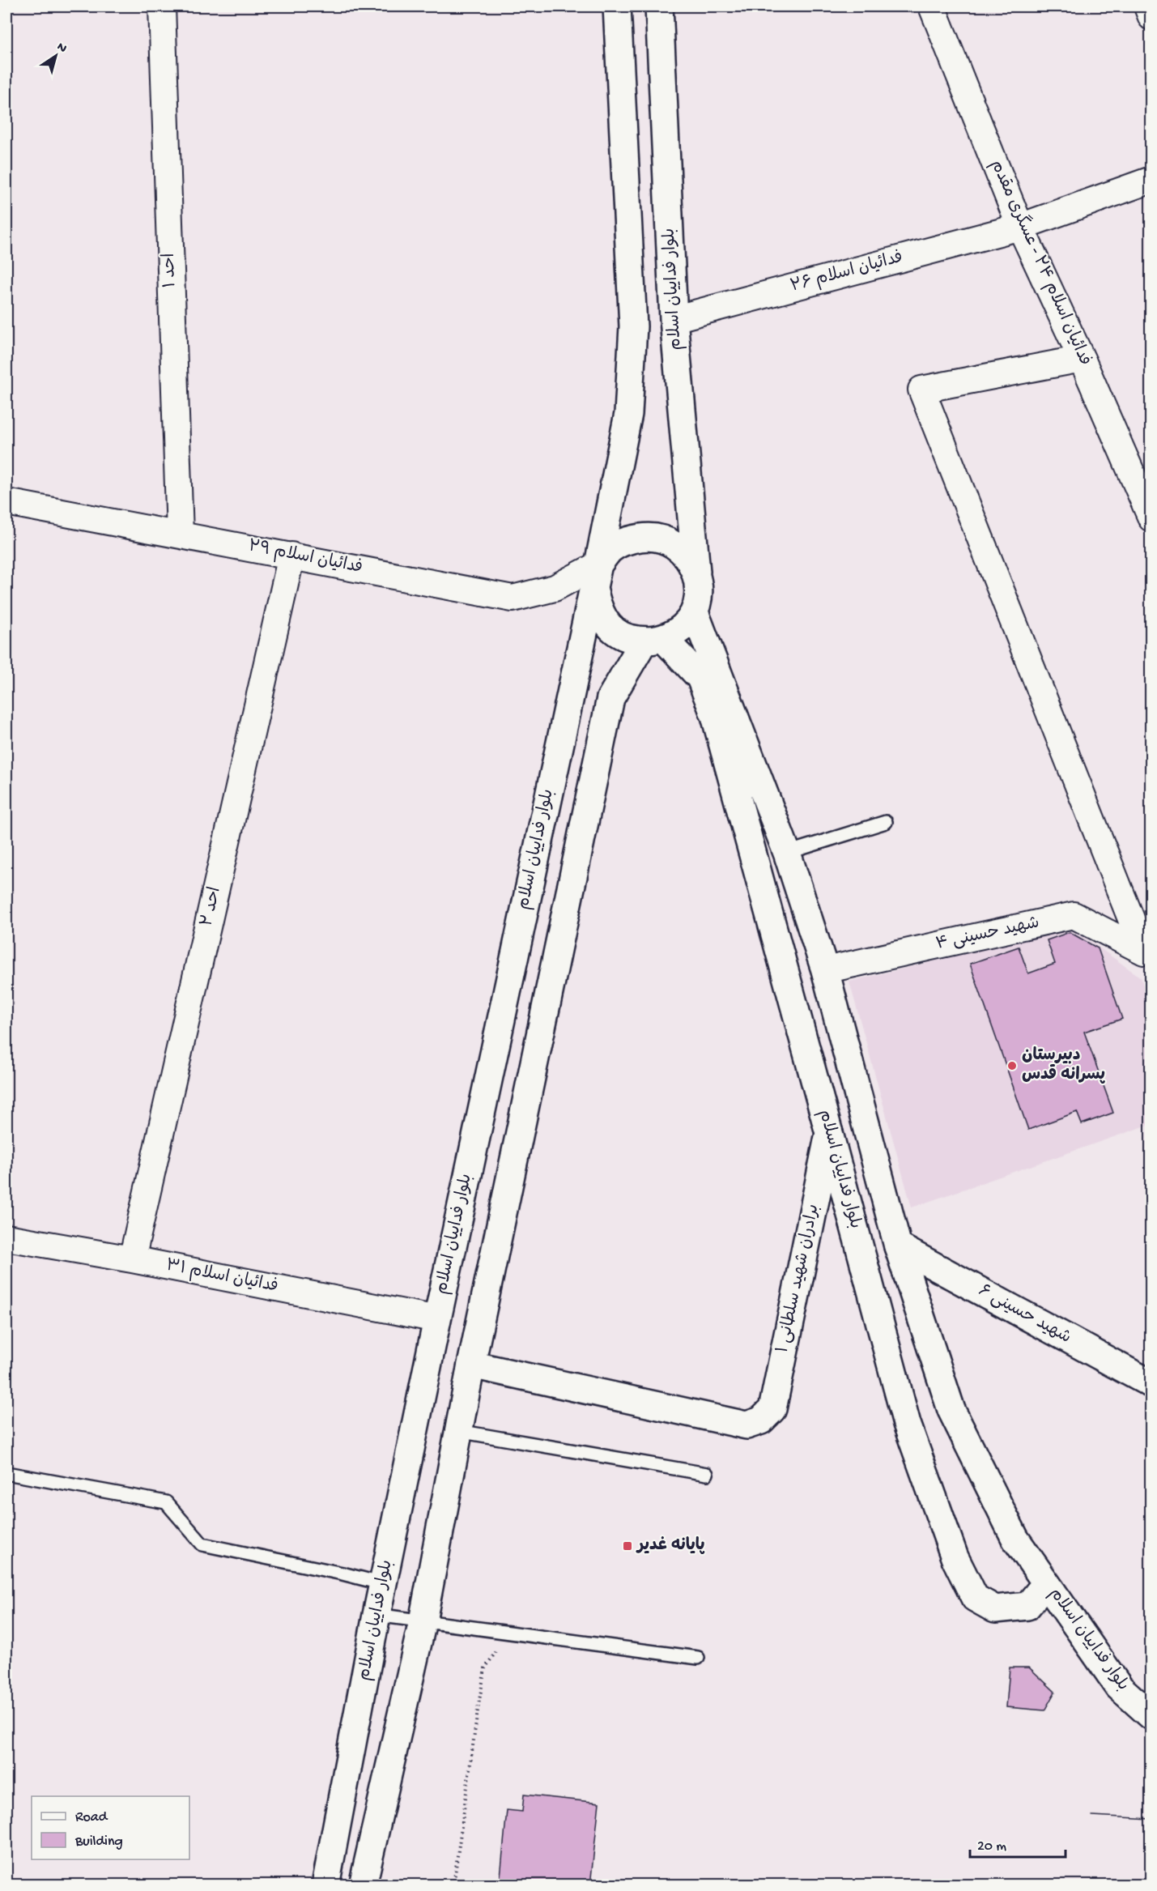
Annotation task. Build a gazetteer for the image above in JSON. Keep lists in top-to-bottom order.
{
  "streets": {
    "main road": ["بلوار فداییان اسلام", "برادران شهید سلطانی ۱", "شهید حسینی ۶"],
    "street": [
      "فدائیان اسلام ۲۴ - عسگری مقدم",
      "احد ۱",
      "فدائیان اسلام ۲۶",
      "فدائیان اسلام ۲۹",
      "احد ۲",
      "شهید حسینی ۴",
      "فدائیان اسلام ۳۱"
    ]
  },
  "crossings": [
    ["فدائیان اسلام ۲۴ - عسگری مقدم", "فدائیان اسلام ۲۶"],
    ["احد ۱", "فدائیان اسلام ۲۹"],
    ["فدائیان اسلام ۲۶", "بلوار فداییان اسلام"],
    ["بلوار فداییان اسلام", "فدائیان اسلام ۲۹"],
    ["بلوار فداییان اسلام", "شهید حسینی ۴"],
    ["بلوار فداییان اسلام", "فدائیان اسلام ۳۱"],
    ["بلوار فداییان اسلام", "برادران شهید سلطانی ۱"],
    ["بلوار فداییان اسلام", "شهید حسینی ۶"],
    ["فدائیان اسلام ۲۹", "احد ۲"],
    ["احد ۲", "فدائیان اسلام ۳۱"]
  ],
  "places": {
    "other": ["دبیرستان پسرانه قدس"],
    "transit": ["پایانه غدیر"]
  },
  "legend": ["Road", "Building"],
  "scale_bar": "20 m",
  "north": "top right"
}
